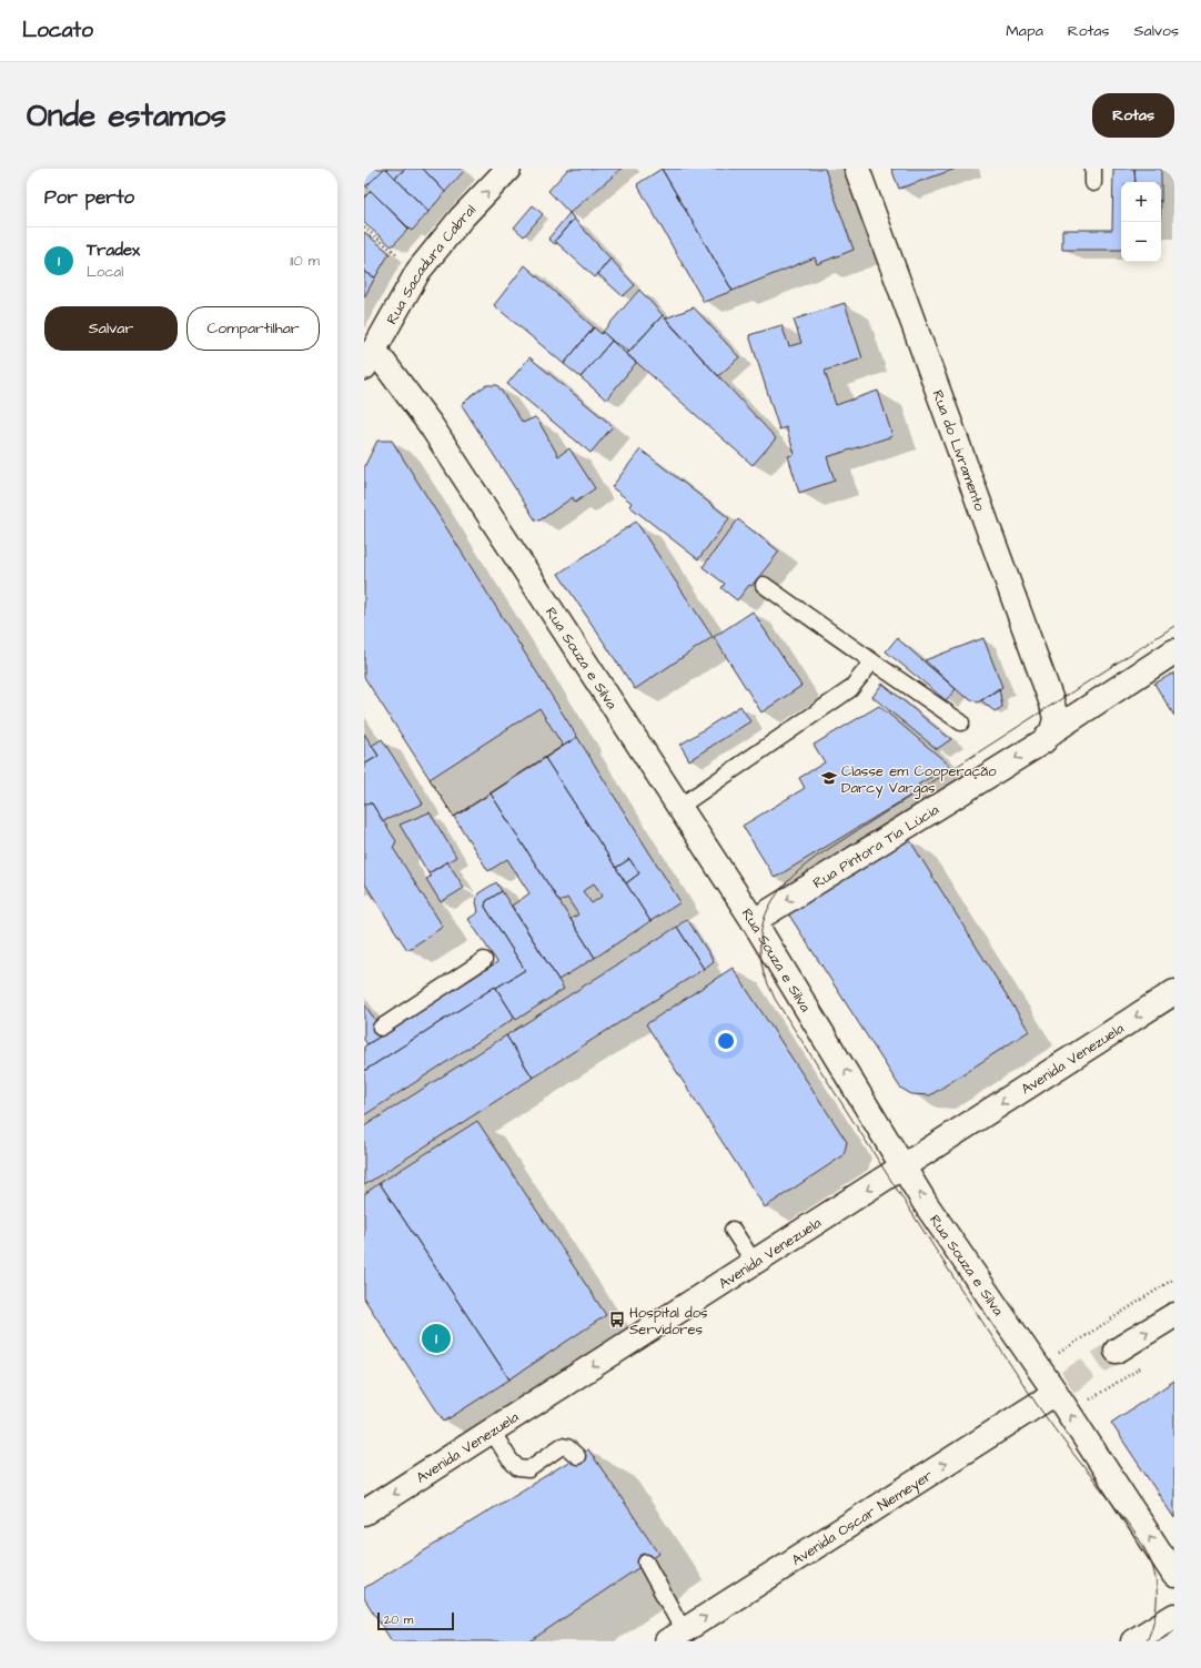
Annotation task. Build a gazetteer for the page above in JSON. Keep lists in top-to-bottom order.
{
  "streets": {
    "street": [
      "Rua Sacadura Cabral",
      "Rua do Livramento",
      "Rua Souza e Silva",
      "Rua Pintora Tia Lúcia",
      "Avenida Venezuela",
      "Avenida Oscar Niemeyer"
    ]
  },
  "crossings": [
    ["Rua Sacadura Cabral", "Rua Souza e Silva"],
    ["Rua do Livramento", "Rua Pintora Tia Lúcia"],
    ["Rua Souza e Silva", "Rua Pintora Tia Lúcia"],
    ["Rua Souza e Silva", "Avenida Venezuela"],
    ["Rua Souza e Silva", "Avenida Oscar Niemeyer"]
  ],
  "one_way": [
    "Rua Sacadura Cabral",
    "Rua Souza e Silva",
    "Rua Pintora Tia Lúcia",
    "Avenida Venezuela",
    "Avenida Oscar Niemeyer"
  ],
  "places": {
    "school or university": ["Classe em Cooperação Darcy Vargas"],
    "bus stop": ["Hospital dos Servidores"]
  },
  "scale_bar": "20 m",
  "page": {
    "header": "Locato",
    "nav": ["Mapa", "Rotas", "Salvos"],
    "buttons": [
      "Rotas",
      ["Salvar", "Compartilhar"]
    ],
    "title": "Onde estamos",
    "heading": "Por perto",
    "map_buttons": ["+", "−"],
    "list": [
      {
        "mark": "1",
        "name": "Tradex",
        "note": "Local",
        "value": "110 m"
      }
    ],
    "pins": "1",
    "scale": "20 m"
  }
}
